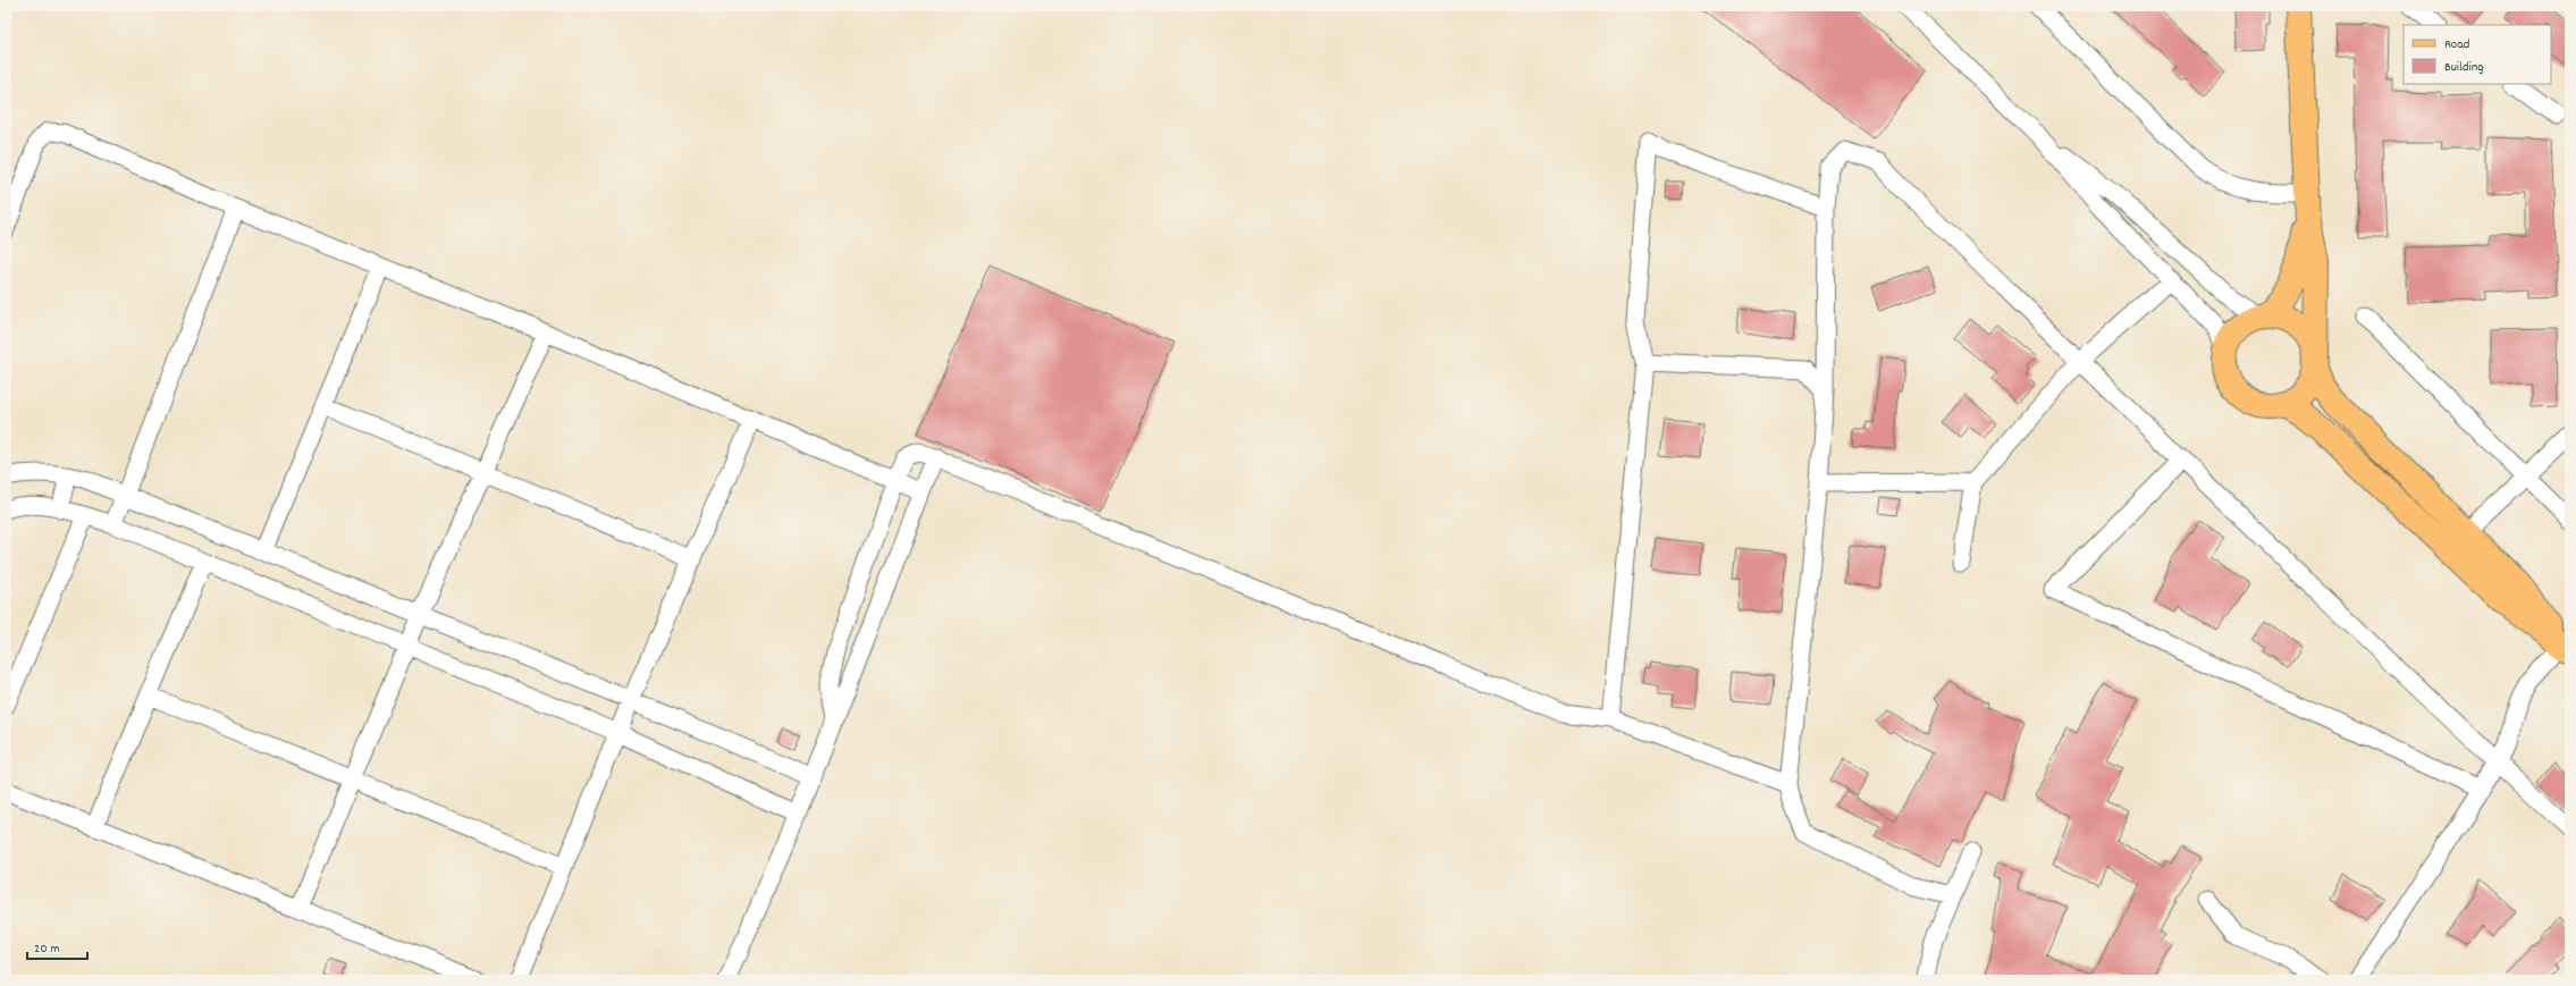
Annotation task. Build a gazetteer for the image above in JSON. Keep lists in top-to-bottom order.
{
  "legend": ["Road", "Building"],
  "scale_bar": "20 m"
}
